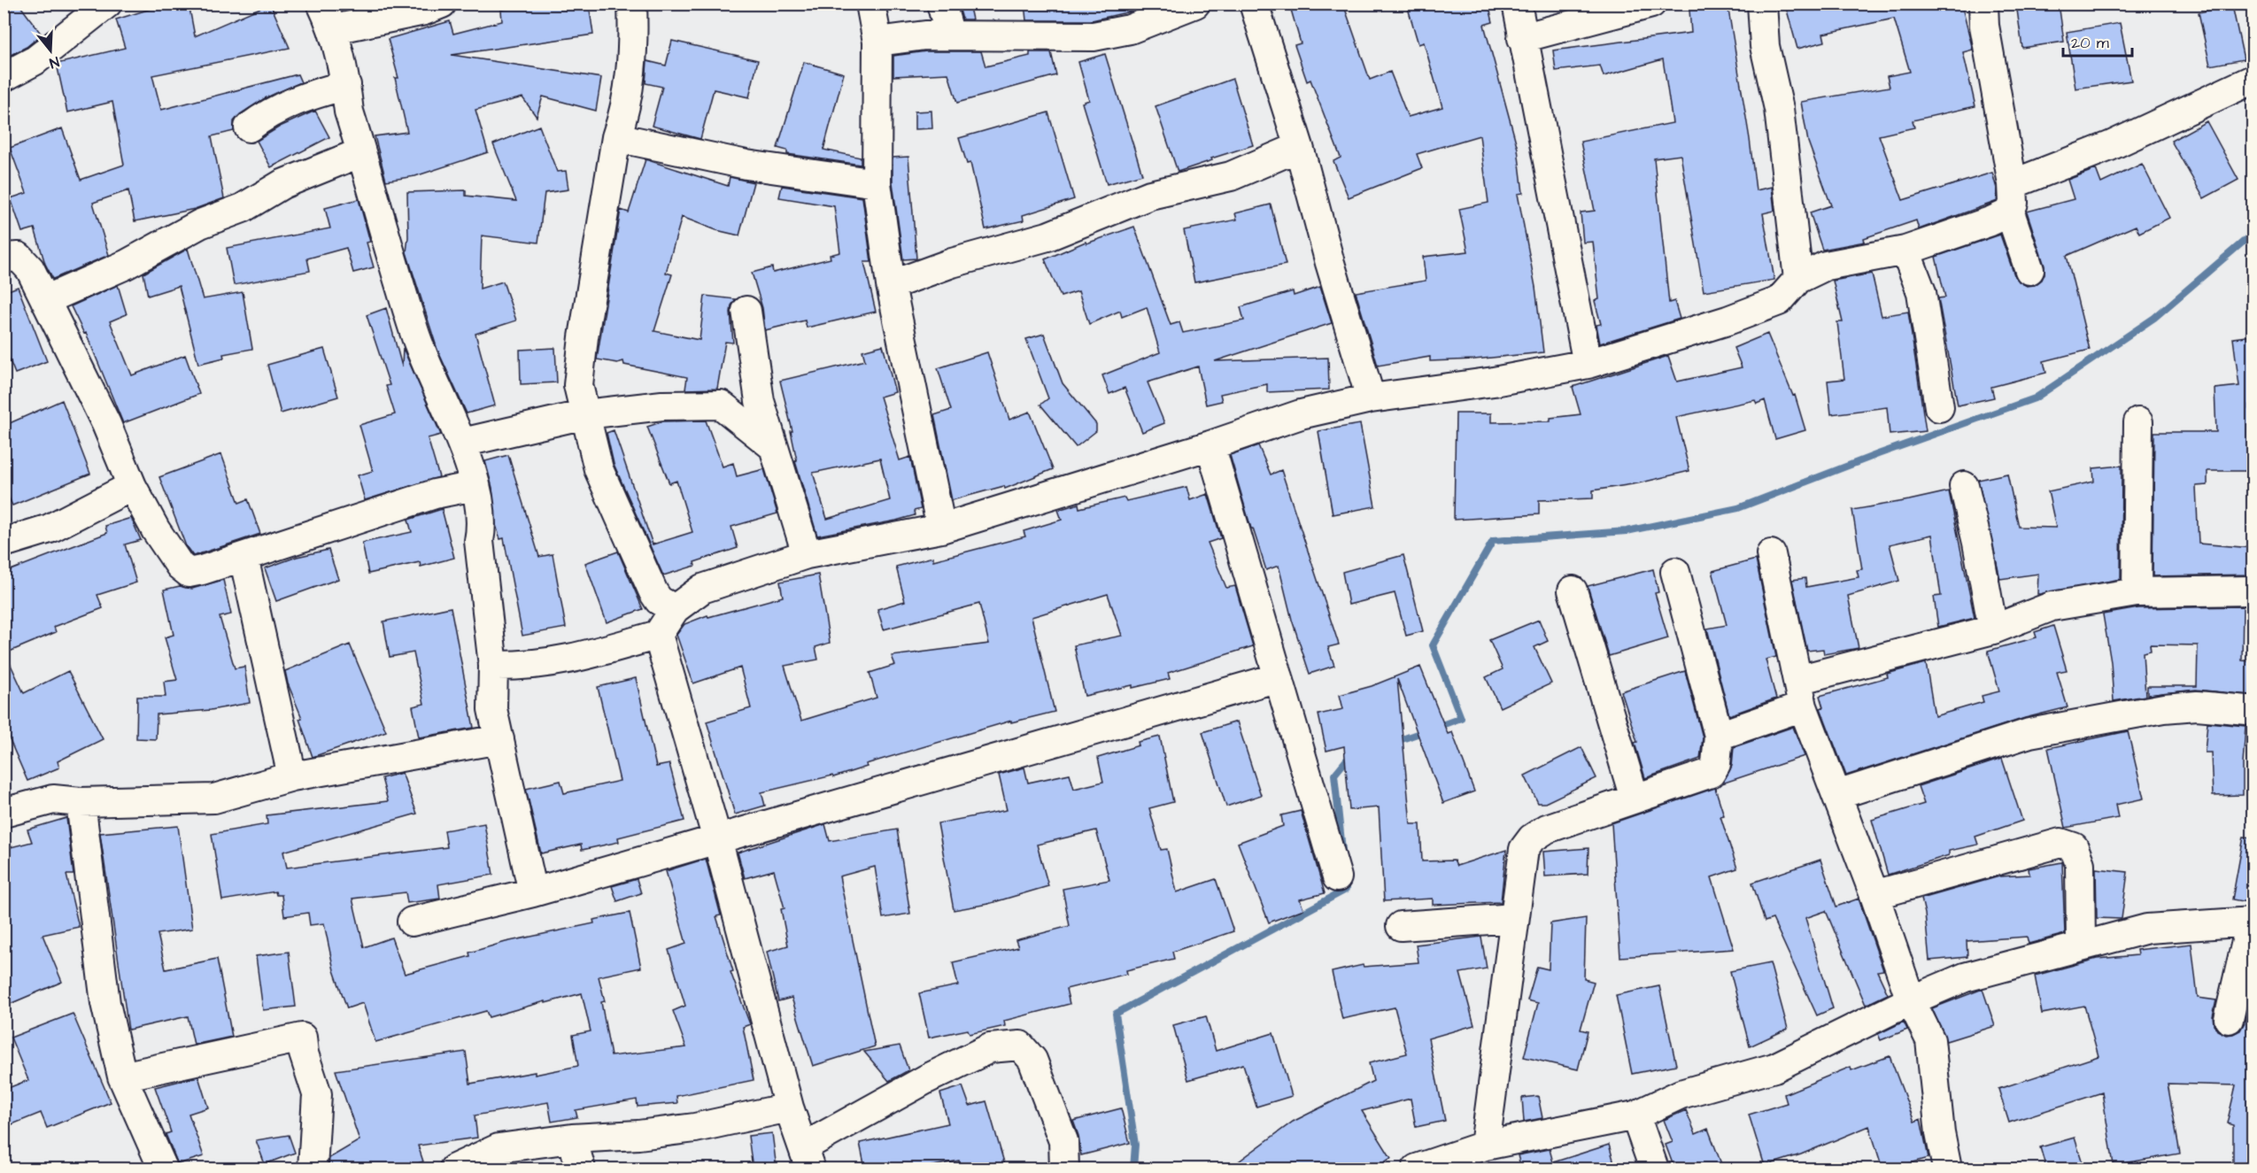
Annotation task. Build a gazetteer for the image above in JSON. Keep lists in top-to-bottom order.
{
  "scale_bar": "20 m",
  "north": "bottom"
}
